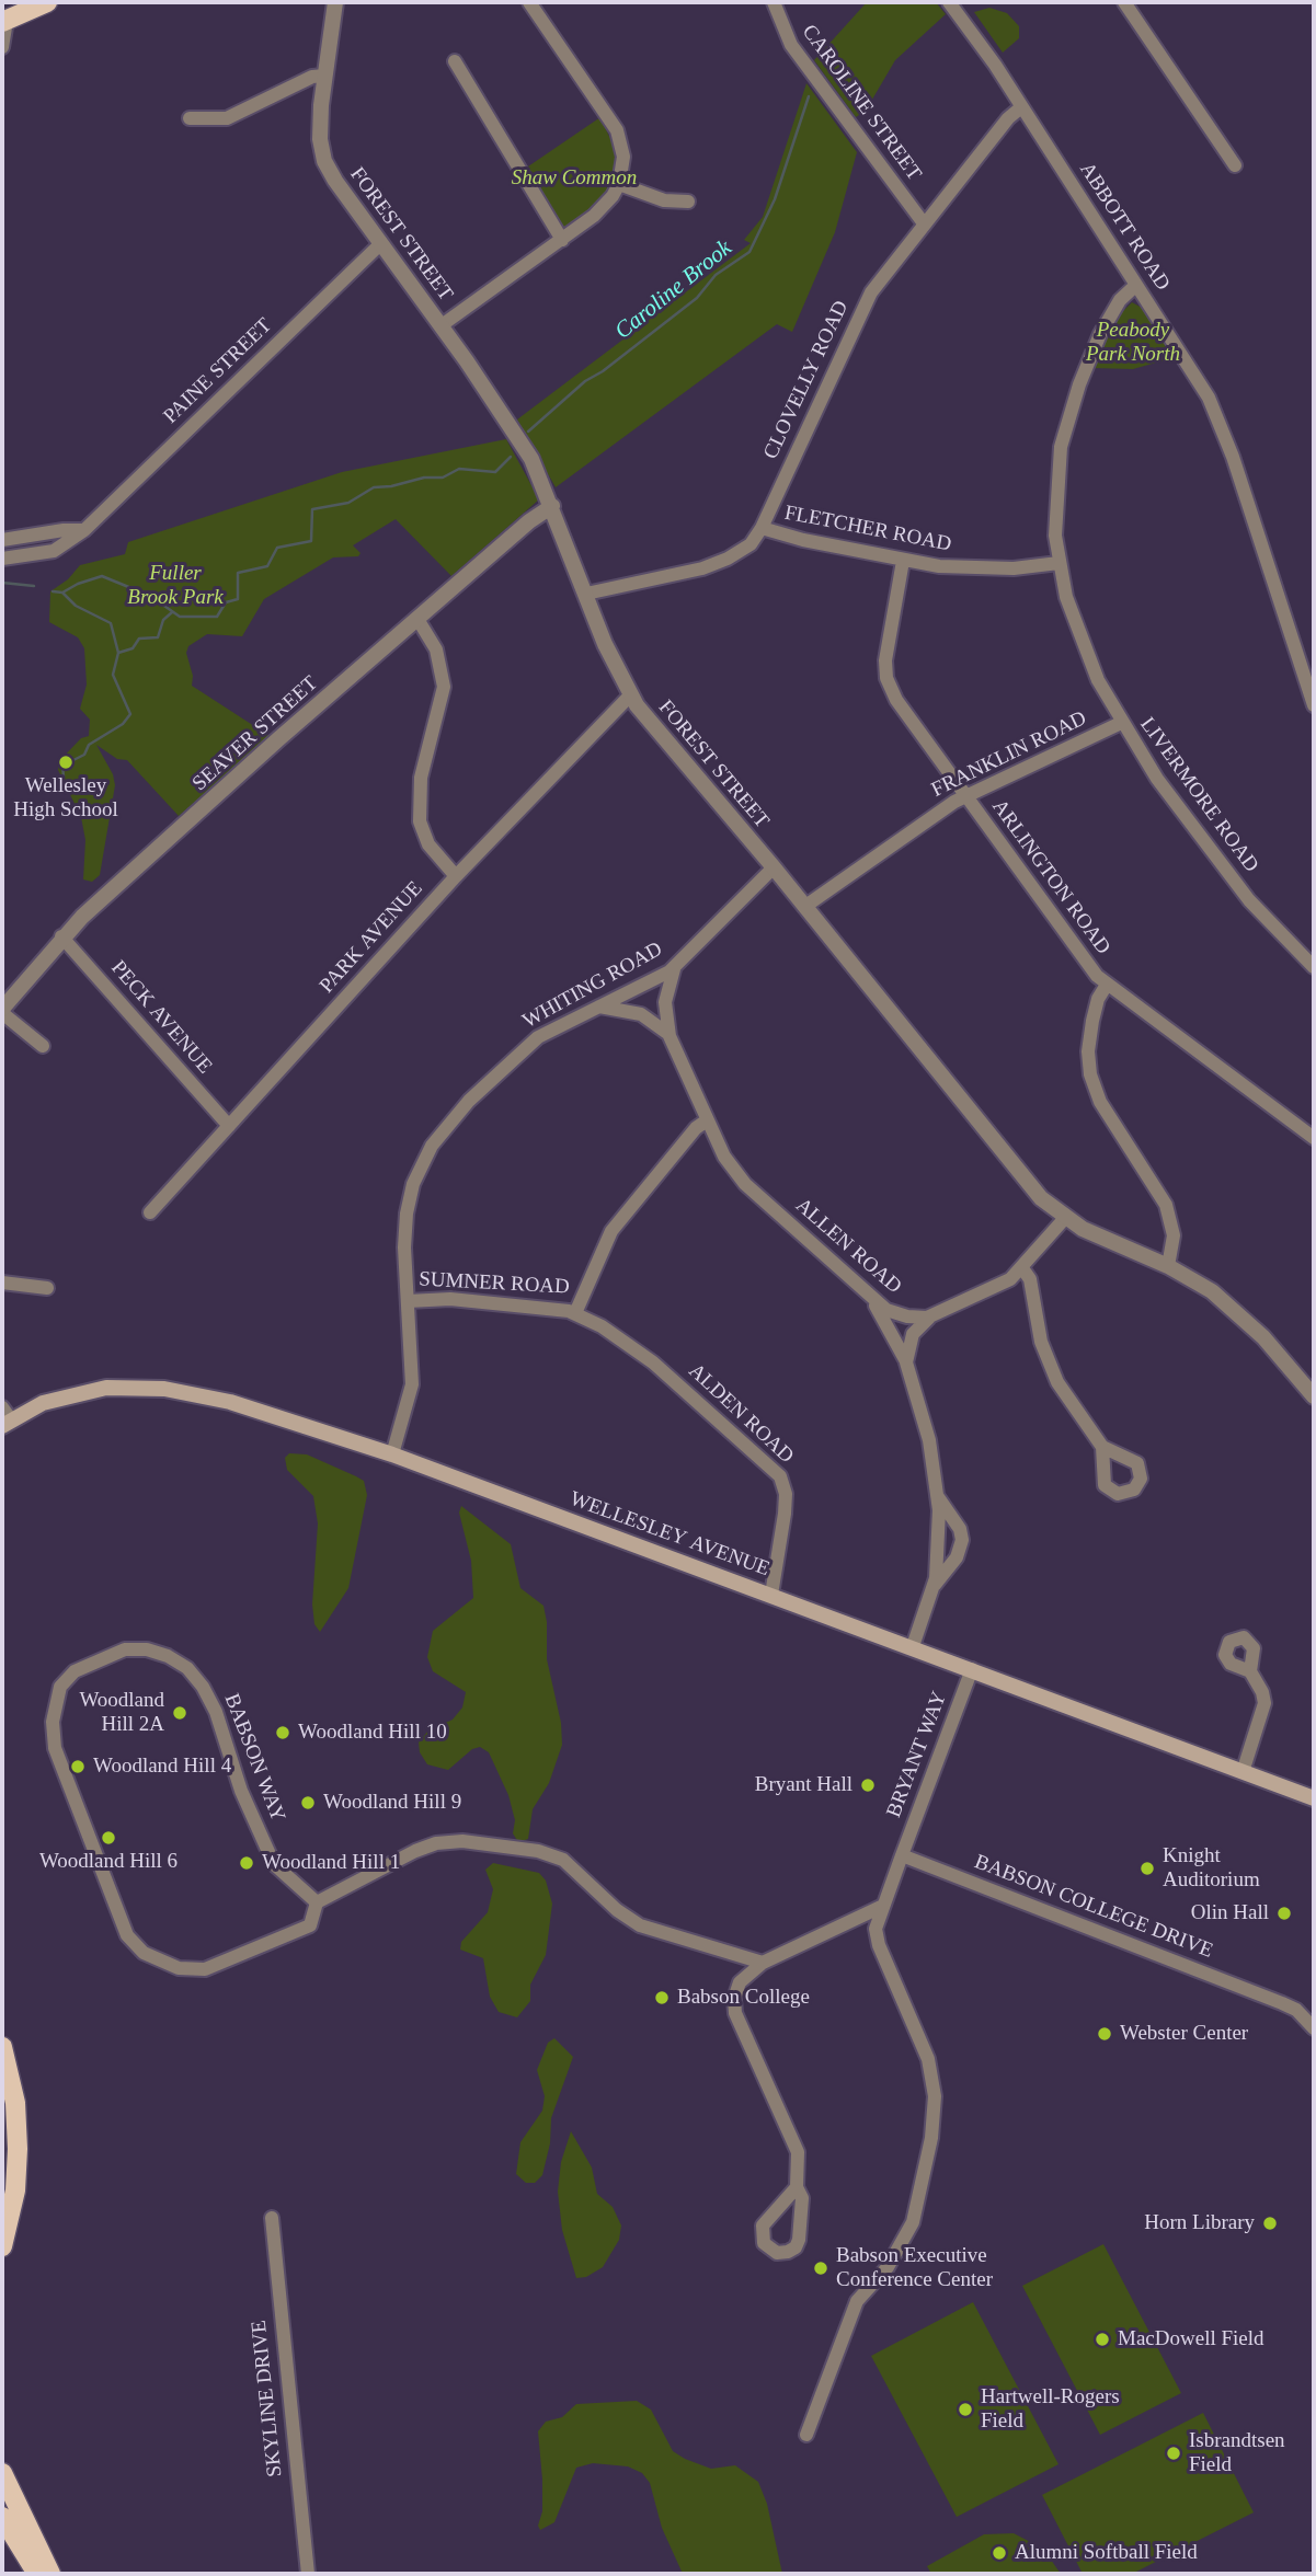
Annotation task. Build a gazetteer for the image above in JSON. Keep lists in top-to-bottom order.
{
  "streets": {
    "main road": ["WELLESLEY AVENUE"],
    "street": [
      "CAROLINE STREET",
      "ABBOTT ROAD",
      "FOREST STREET",
      "PAINE STREET",
      "CLOVELLY ROAD",
      "FLETCHER ROAD",
      "SEAVER STREET",
      "FRANKLIN ROAD",
      "LIVERMORE ROAD",
      "ARLINGTON ROAD",
      "PARK AVENUE",
      "WHITING ROAD",
      "PECK AVENUE",
      "ALLEN ROAD",
      "SUMNER ROAD",
      "ALDEN ROAD",
      "BRYANT WAY",
      "BABSON WAY",
      "BABSON COLLEGE DRIVE",
      "SKYLINE DRIVE"
    ]
  },
  "crossings": [
    ["CAROLINE STREET", "CLOVELLY ROAD"],
    ["ABBOTT ROAD", "CLOVELLY ROAD"],
    ["ABBOTT ROAD", "LIVERMORE ROAD"],
    ["FOREST STREET", "PAINE STREET"],
    ["FOREST STREET", "CLOVELLY ROAD"],
    ["FOREST STREET", "SEAVER STREET"],
    ["FOREST STREET", "FRANKLIN ROAD"],
    ["FOREST STREET", "PARK AVENUE"],
    ["FOREST STREET", "WHITING ROAD"],
    ["CLOVELLY ROAD", "FLETCHER ROAD"],
    ["FLETCHER ROAD", "LIVERMORE ROAD"],
    ["FLETCHER ROAD", "ARLINGTON ROAD"],
    ["SEAVER STREET", "PECK AVENUE"],
    ["FRANKLIN ROAD", "LIVERMORE ROAD"],
    ["FRANKLIN ROAD", "ARLINGTON ROAD"],
    ["PARK AVENUE", "PECK AVENUE"],
    ["WHITING ROAD", "ALLEN ROAD"],
    ["WHITING ROAD", "SUMNER ROAD"],
    ["WHITING ROAD", "WELLESLEY AVENUE"],
    ["ALLEN ROAD", "SUMNER ROAD"],
    ["SUMNER ROAD", "ALDEN ROAD"],
    ["ALDEN ROAD", "WELLESLEY AVENUE"],
    ["WELLESLEY AVENUE", "BRYANT WAY"],
    ["BRYANT WAY", "BABSON COLLEGE DRIVE"]
  ],
  "water": ["Caroline Brook"],
  "parks": ["Shaw Common", "Peabody Park North", "Fuller Brook Park"],
  "places": [
    "Wellesley High School",
    "Woodland Hill 2A",
    "Woodland Hill 10",
    "Woodland Hill 4",
    "Bryant Hall",
    "Woodland Hill 9",
    "Woodland Hill 6",
    "Woodland Hill 1",
    "Knight Auditorium",
    "Olin Hall",
    "Babson College",
    "Webster Center",
    "Horn Library",
    "Babson Executive Conference Center",
    "MacDowell Field",
    "Hartwell-Rogers Field",
    "Isbrandtsen Field",
    "Alumni Softball Field"
  ]
}
